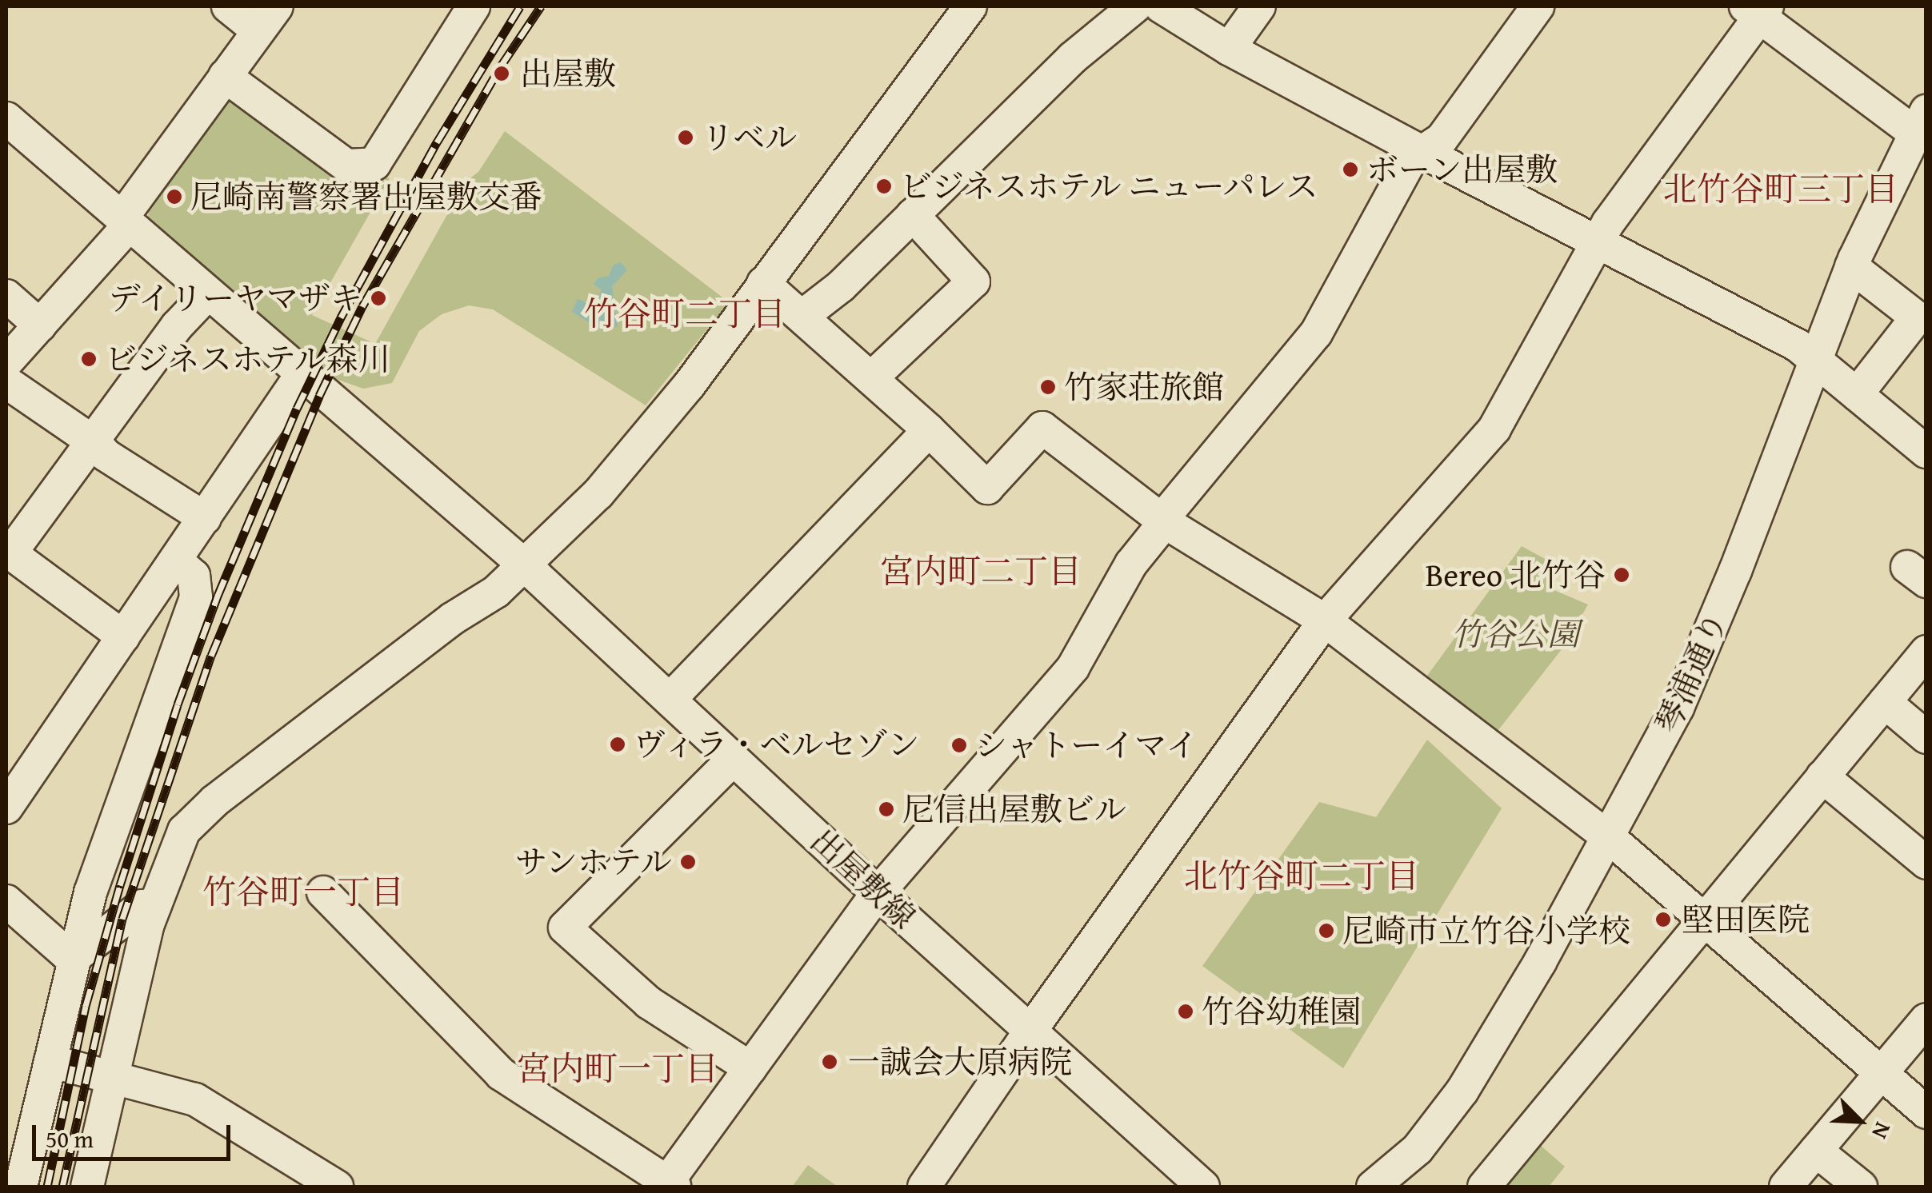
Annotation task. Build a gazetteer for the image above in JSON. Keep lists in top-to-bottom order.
{
  "streets": {
    "street": ["琴浦通り", "出屋敷線"]
  },
  "districts": [
    "北竹谷町三丁目",
    "竹谷町二丁目",
    "宮内町二丁目",
    "北竹谷町二丁目",
    "竹谷町一丁目",
    "宮内町一丁目"
  ],
  "parks": ["竹谷公園"],
  "places": [
    "出屋敷",
    "リベル",
    "ボーン出屋敷",
    "ビジネスホテル ニューパレス",
    "尼崎南警察署出屋敷交番",
    "デイリーヤマザキ",
    "ビジネスホテル森川",
    "竹家荘旅館",
    "Bereo 北竹谷",
    "ヴィラ・ベルセゾン",
    "シャトーイマイ",
    "尼信出屋敷ビル",
    "サンホテル",
    "堅田医院",
    "尼崎市立竹谷小学校",
    "竹谷幼稚園",
    "一誠会大原病院"
  ],
  "scale_bar": "50 m",
  "north": "bottom right"
}
